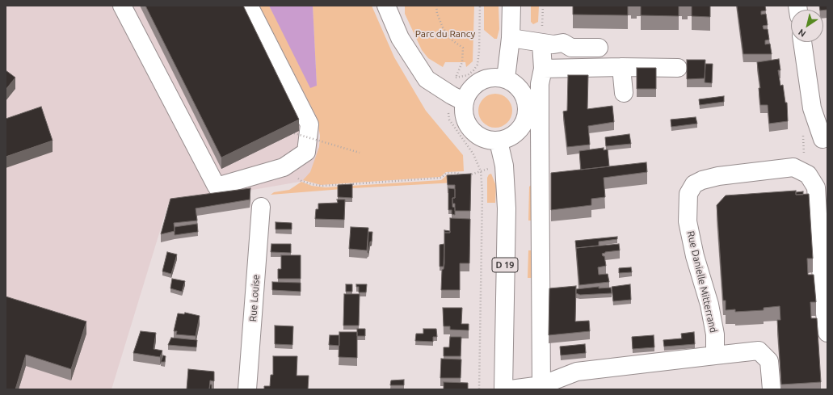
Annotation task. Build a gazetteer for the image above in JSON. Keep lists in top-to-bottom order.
{
  "streets": {
    "street": ["D 19", "Rue Danielle Mitterrand", "Rue Louise"]
  },
  "parks": ["Parc du Rancy"],
  "north": "bottom left"
}
